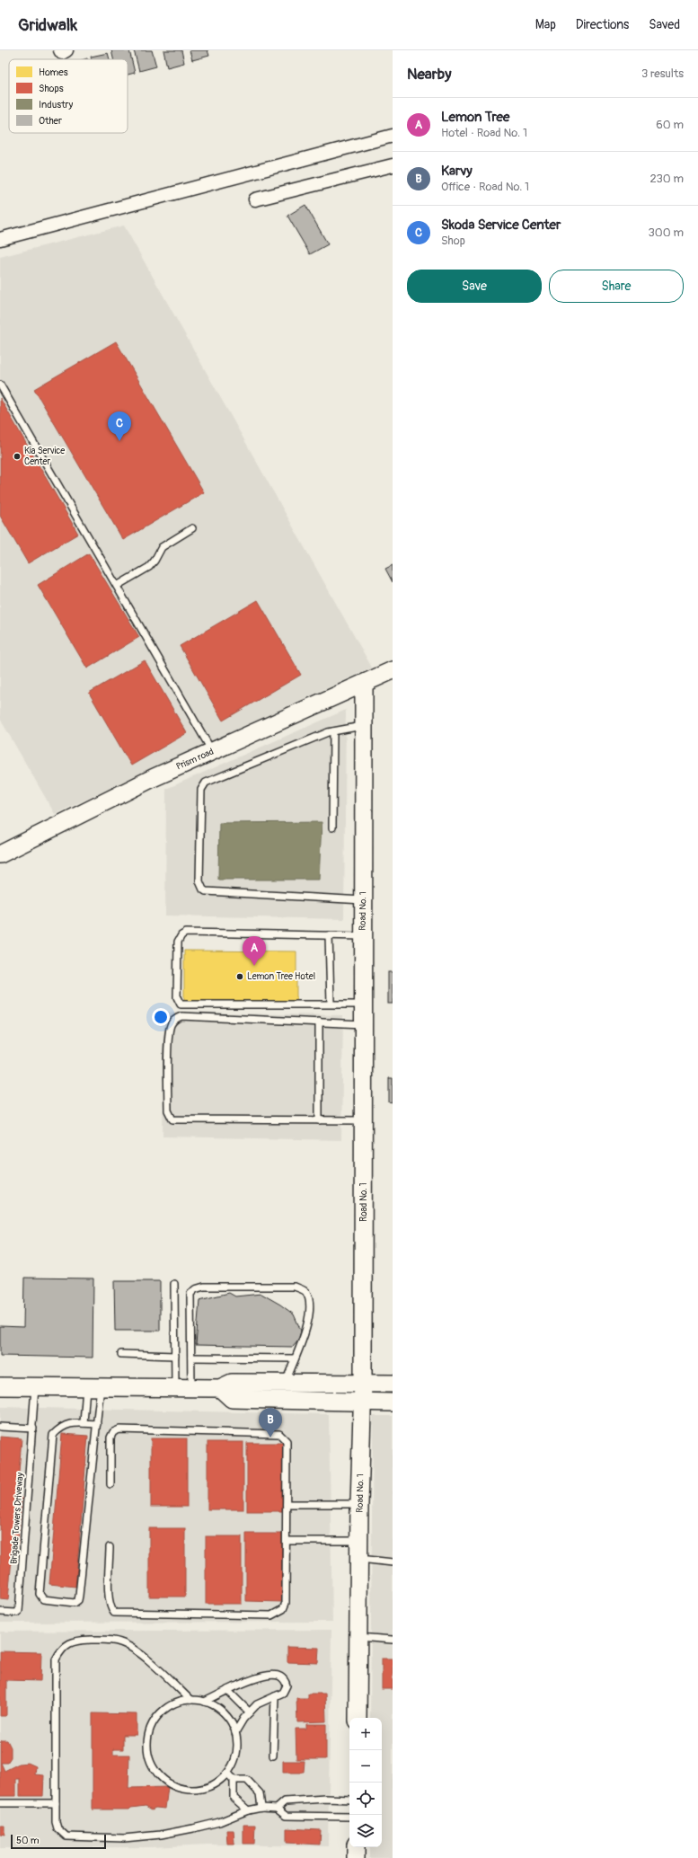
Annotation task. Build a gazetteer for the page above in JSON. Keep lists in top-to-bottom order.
{
  "streets": {
    "street": ["Prism road", "Road No. 1"],
    "lane": ["Brigade Towers Driveway"]
  },
  "crossings": [
    ["Prism road", "Road No. 1"]
  ],
  "places": ["Kia Service Center", "Lemon Tree Hotel"],
  "legend": [
    "Homes",
    "Shops",
    "Industry",
    "Other"
  ],
  "scale_bar": "50 m",
  "page": {
    "header": "Gridwalk",
    "nav": ["Map", "Directions", "Saved"],
    "heading": ["Nearby", "3 results"],
    "list": [
      {
        "mark": "A",
        "name": "Lemon Tree",
        "note": "Hotel · Road No. 1",
        "value": "60 m"
      },
      {
        "mark": "B",
        "name": "Karvy",
        "note": "Office · Road No. 1",
        "value": "230 m"
      },
      {
        "mark": "C",
        "name": "Skoda Service Center",
        "note": "Shop",
        "value": "300 m"
      }
    ],
    "buttons": ["Save", "Share"],
    "pins": ["C", "A", "B"],
    "map_buttons": ["+", "−"],
    "scale": "50 m"
  }
}
